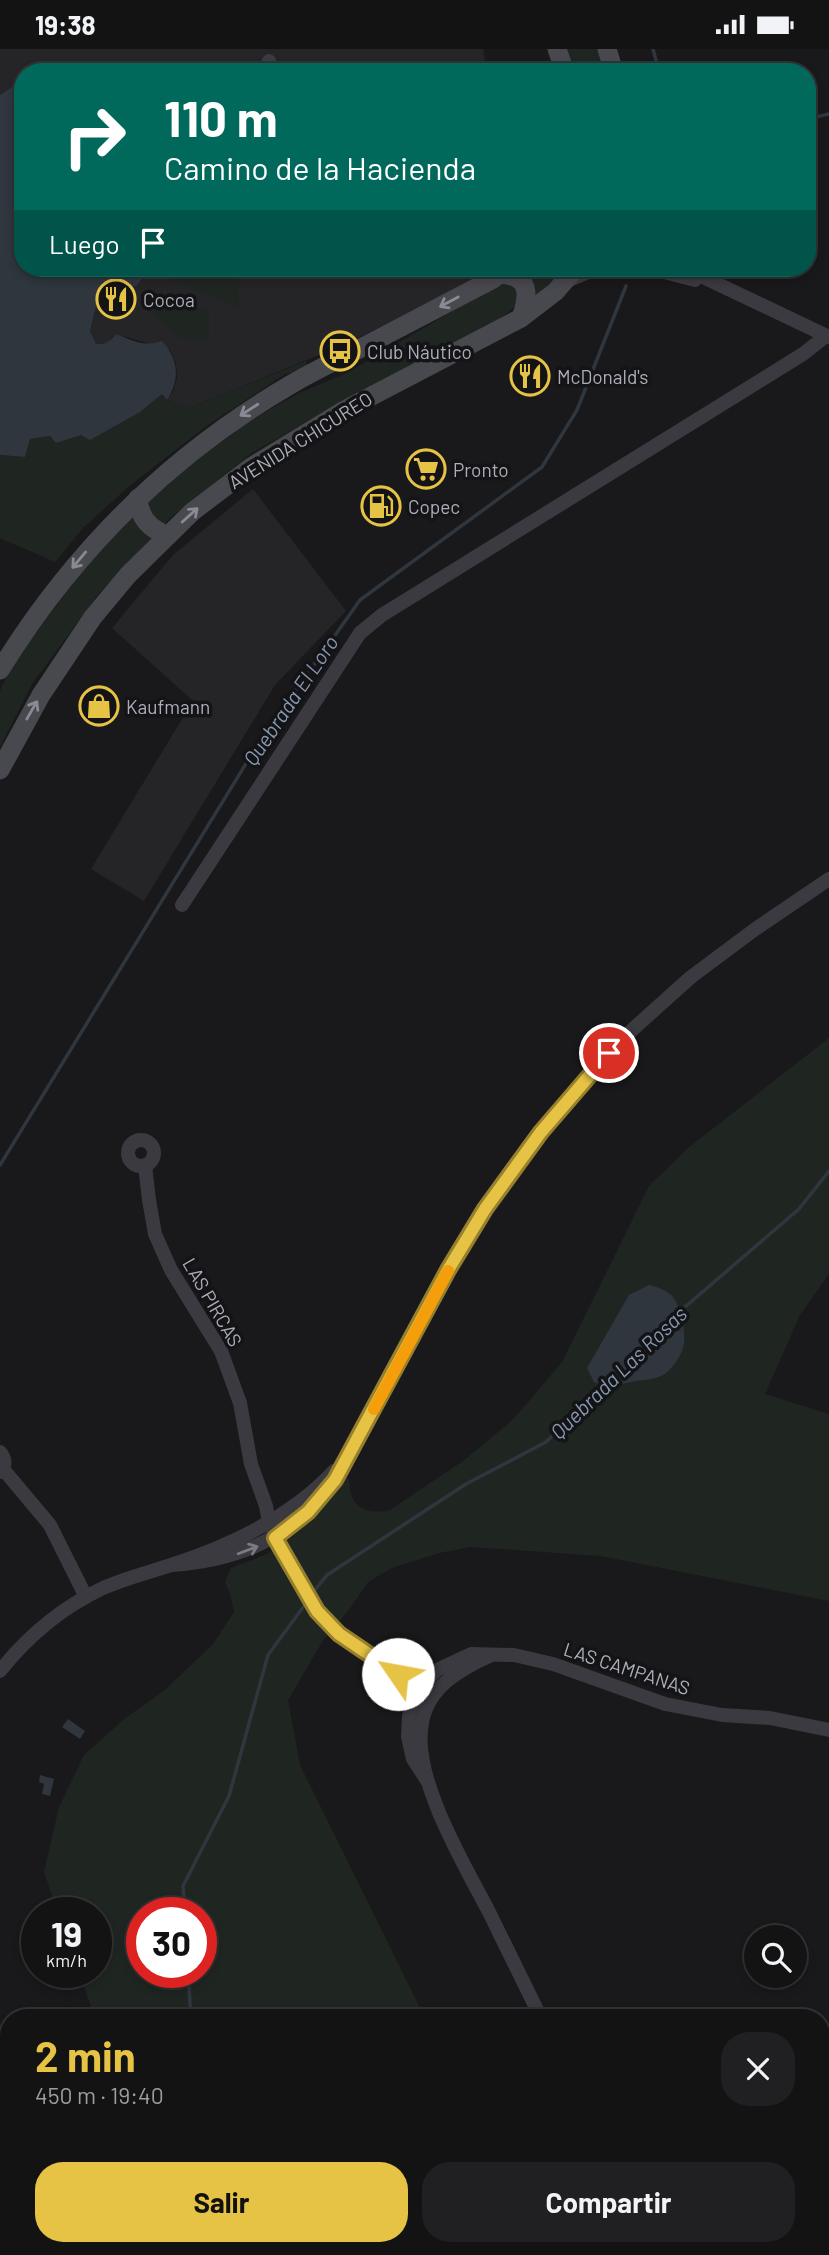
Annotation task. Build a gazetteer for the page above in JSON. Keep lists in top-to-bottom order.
{
  "streets": {
    "main road": ["AVENIDA CHICUREO"],
    "street": ["LAS PIRCAS", "LAS CAMPANAS"]
  },
  "water": ["Quebrada El Loro", "Quebrada Las Rosas"],
  "places": {
    "restaurant": ["Cocoa", "McDonald's"],
    "bus stop": ["Club Náutico"],
    "supermarket": ["Pronto"],
    "fuel station": ["Copec"],
    "shop": ["Kaufmann"]
  },
  "page": {
    "status": "19:38",
    "turn": ["110 m", "Camino de la Hacienda"],
    "then": "Luego",
    "speed": "19 km/h",
    "limit": "30",
    "heading": ["2 min", "450 m · 19:40"],
    "buttons": ["Salir", "Compartir"]
  }
}
